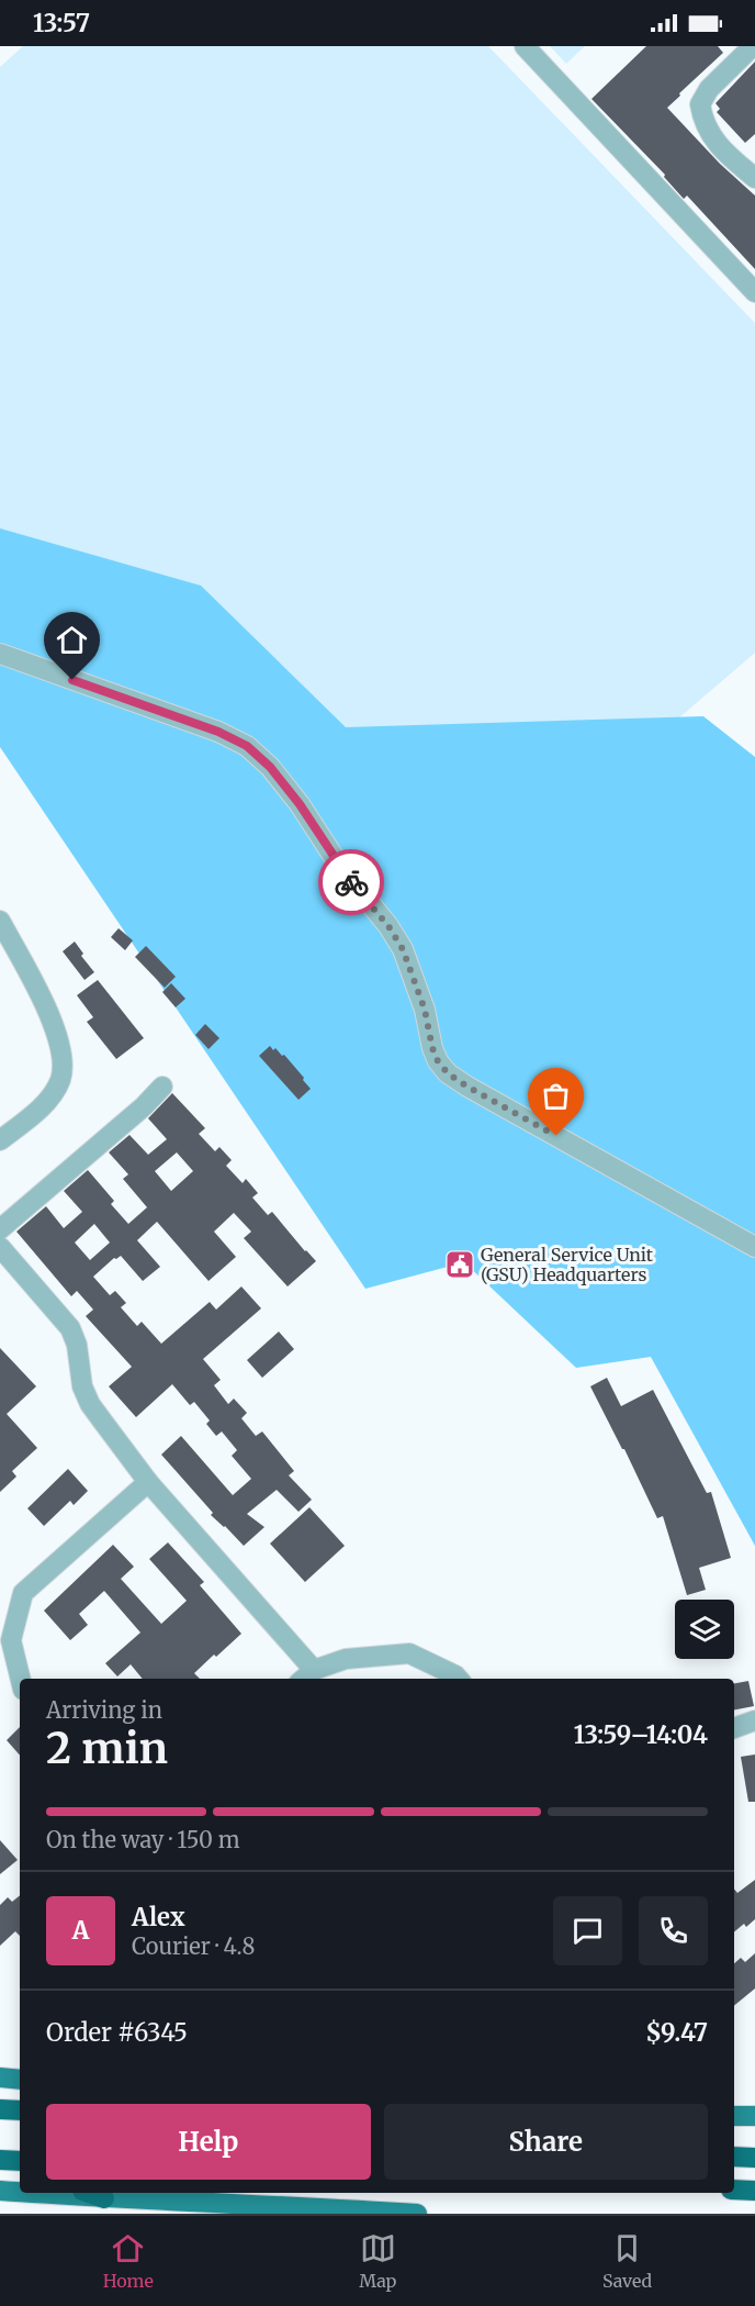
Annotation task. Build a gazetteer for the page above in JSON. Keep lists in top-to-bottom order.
{
  "places": {
    "public building": ["General Service Unit (GSU) Headquarters"]
  },
  "page": {
    "status": "13:57",
    "heading": ["2 min", "Arriving in", "13:59–14:04"],
    "panel": [
      "Alex",
      "Courier · 4.8",
      "Order #6345",
      "$9.47"
    ],
    "bar": "On the way · 150 m",
    "round": "A",
    "buttons": ["Help", "Share"],
    "tabs": ["Home", "Map", "Saved"]
  }
}
